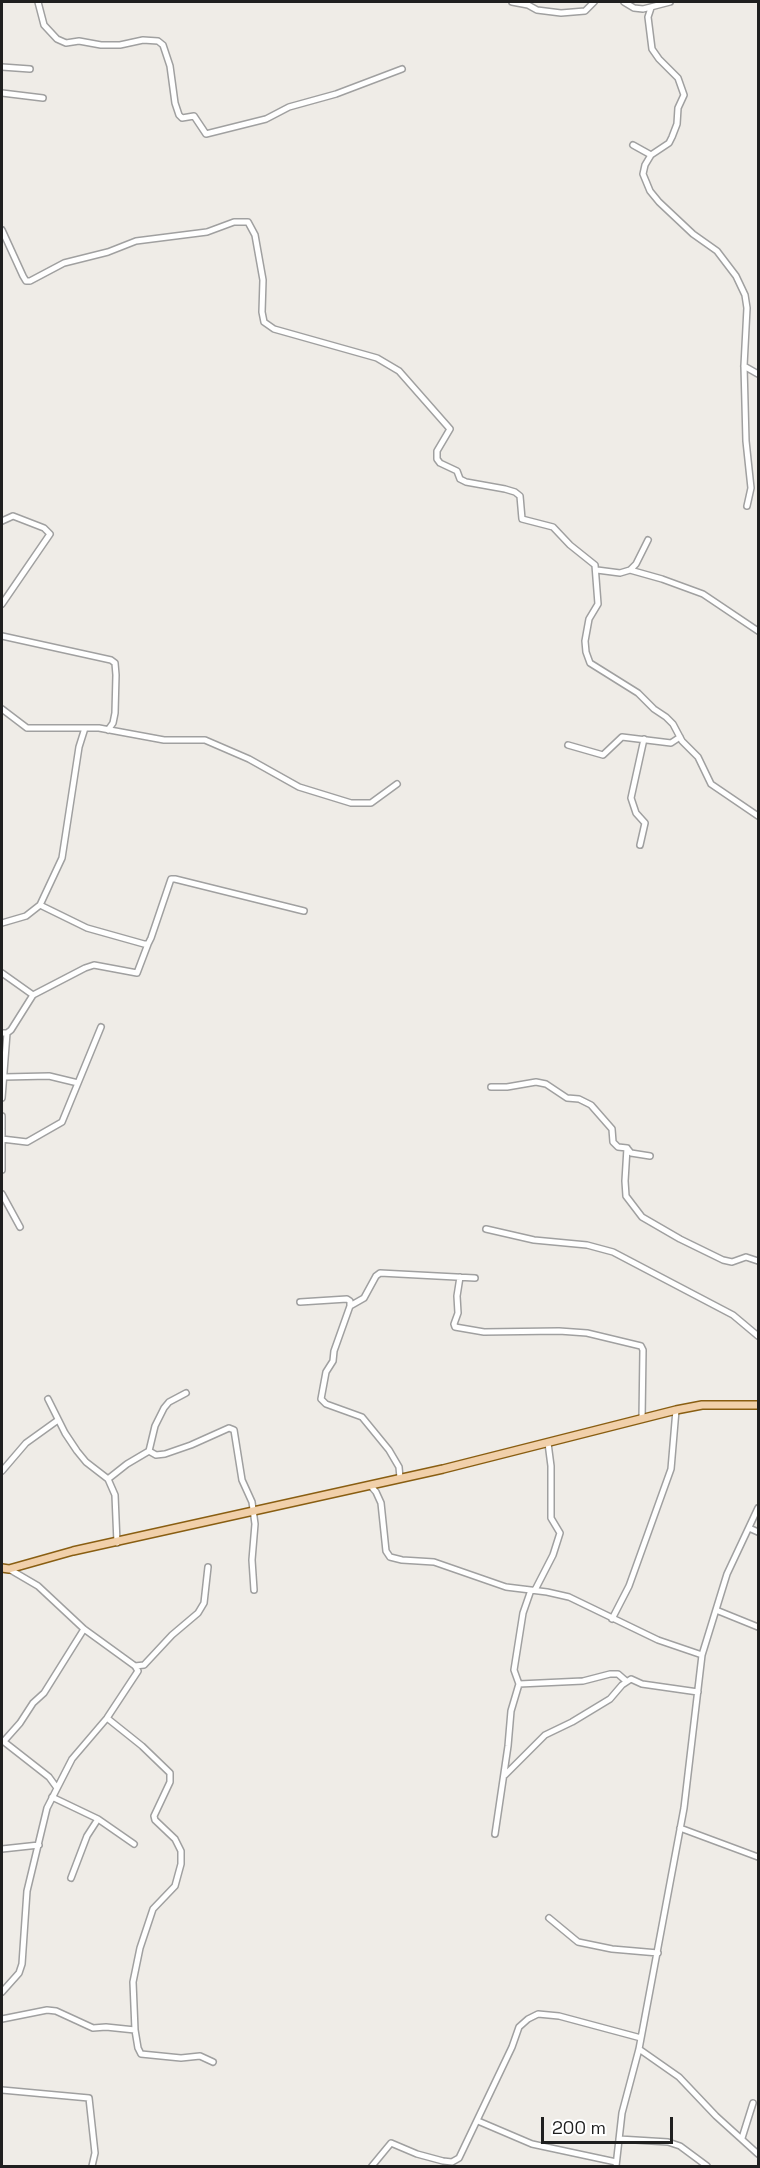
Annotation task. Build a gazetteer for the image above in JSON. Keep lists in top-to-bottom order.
{
  "scale_bar": "200 m"
}
